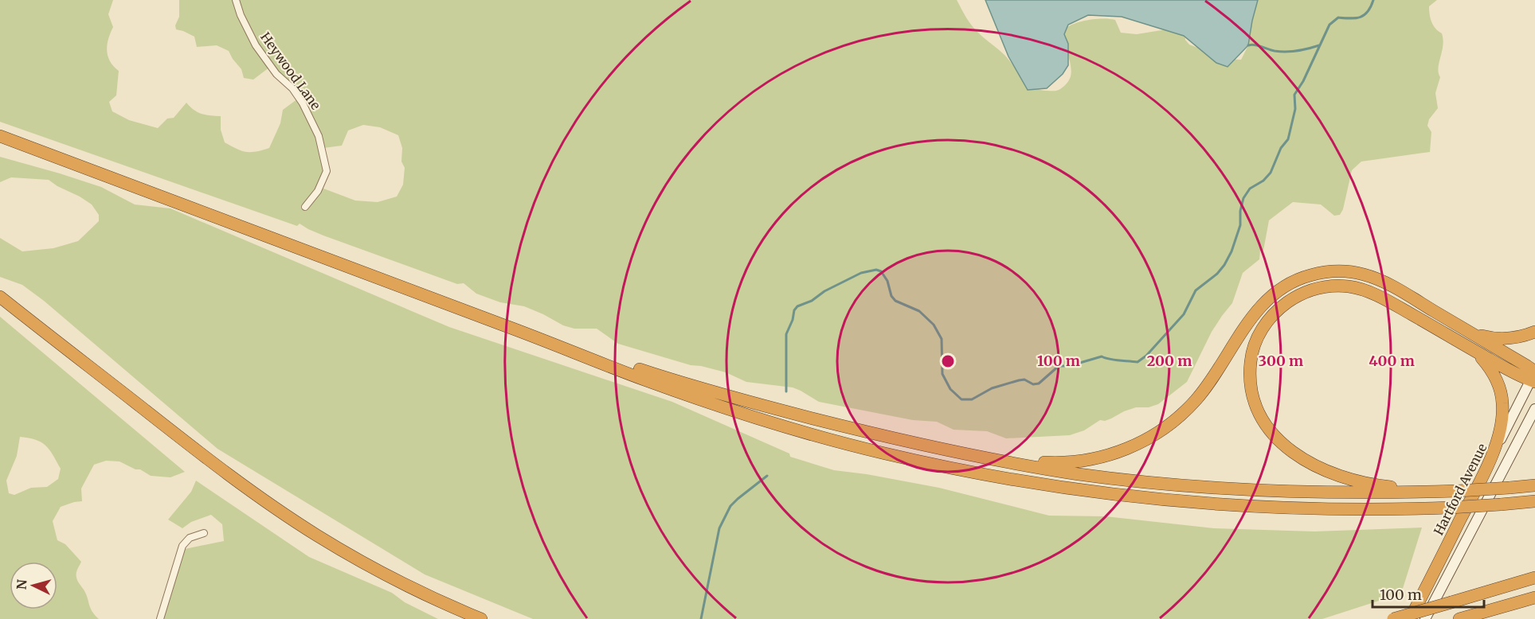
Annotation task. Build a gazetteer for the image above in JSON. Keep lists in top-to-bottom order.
{
  "streets": {
    "highway": ["Hartford Avenue"],
    "street": ["Heywood Lane"]
  },
  "scale_bar": "100 m",
  "north": "left",
  "rings": [
    "100 m",
    "200 m",
    "300 m",
    "400 m"
  ]
}
